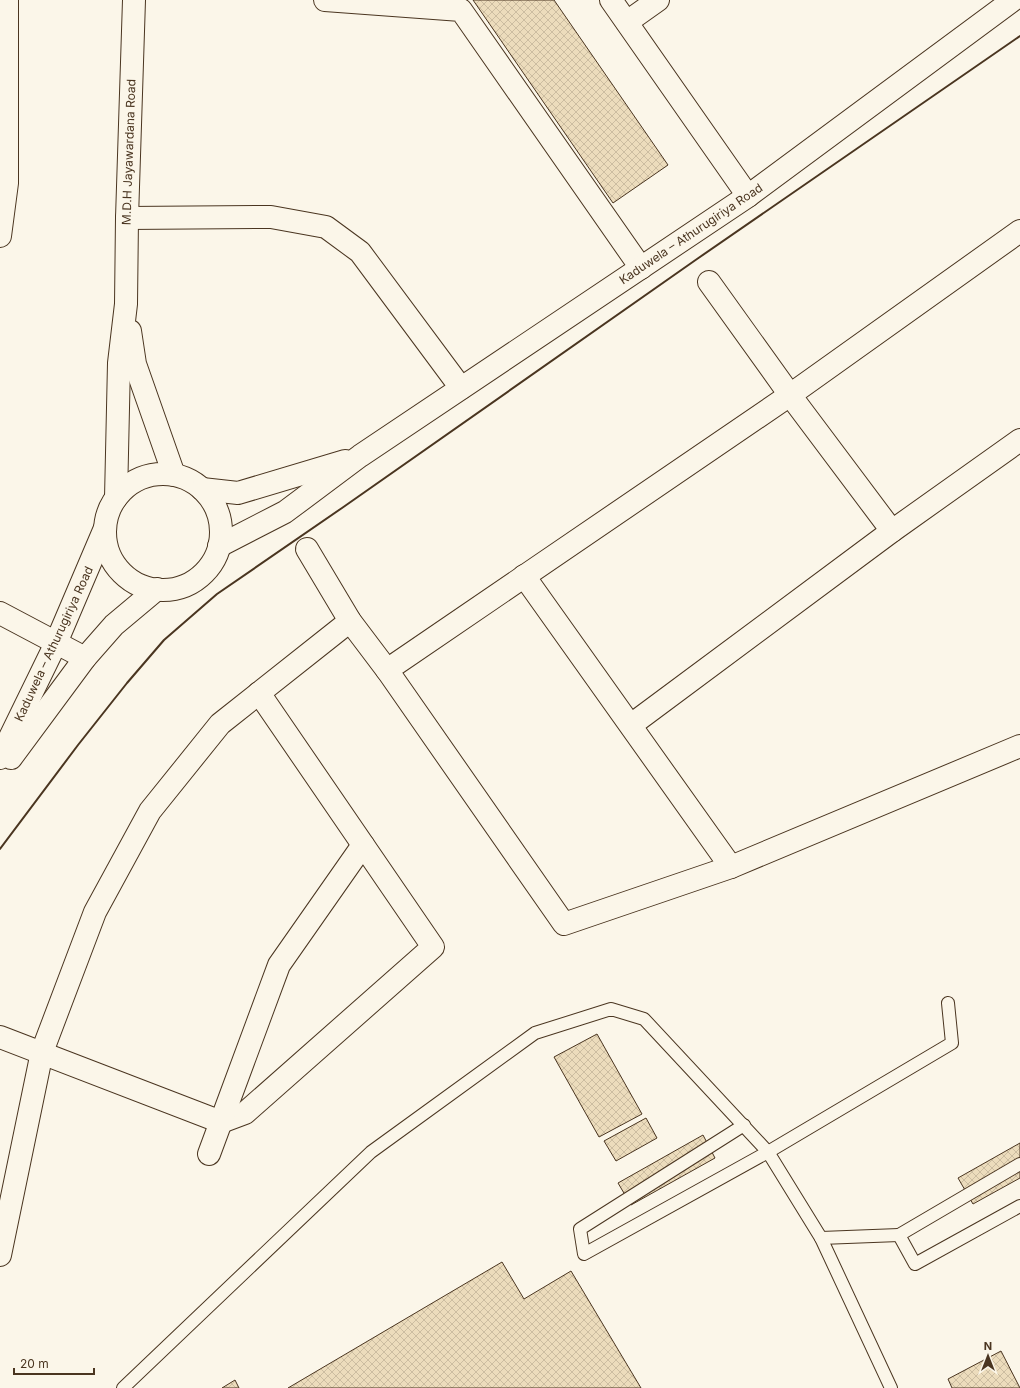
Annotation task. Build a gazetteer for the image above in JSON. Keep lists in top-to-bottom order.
{
  "streets": {
    "street": ["M.D.H Jayawardana Road", "Kaduwela – Athurugiriya Road"]
  },
  "crossings": [
    ["M.D.H Jayawardana Road", "Kaduwela – Athurugiriya Road"]
  ],
  "scale_bar": "20 m",
  "north": "top"
}
